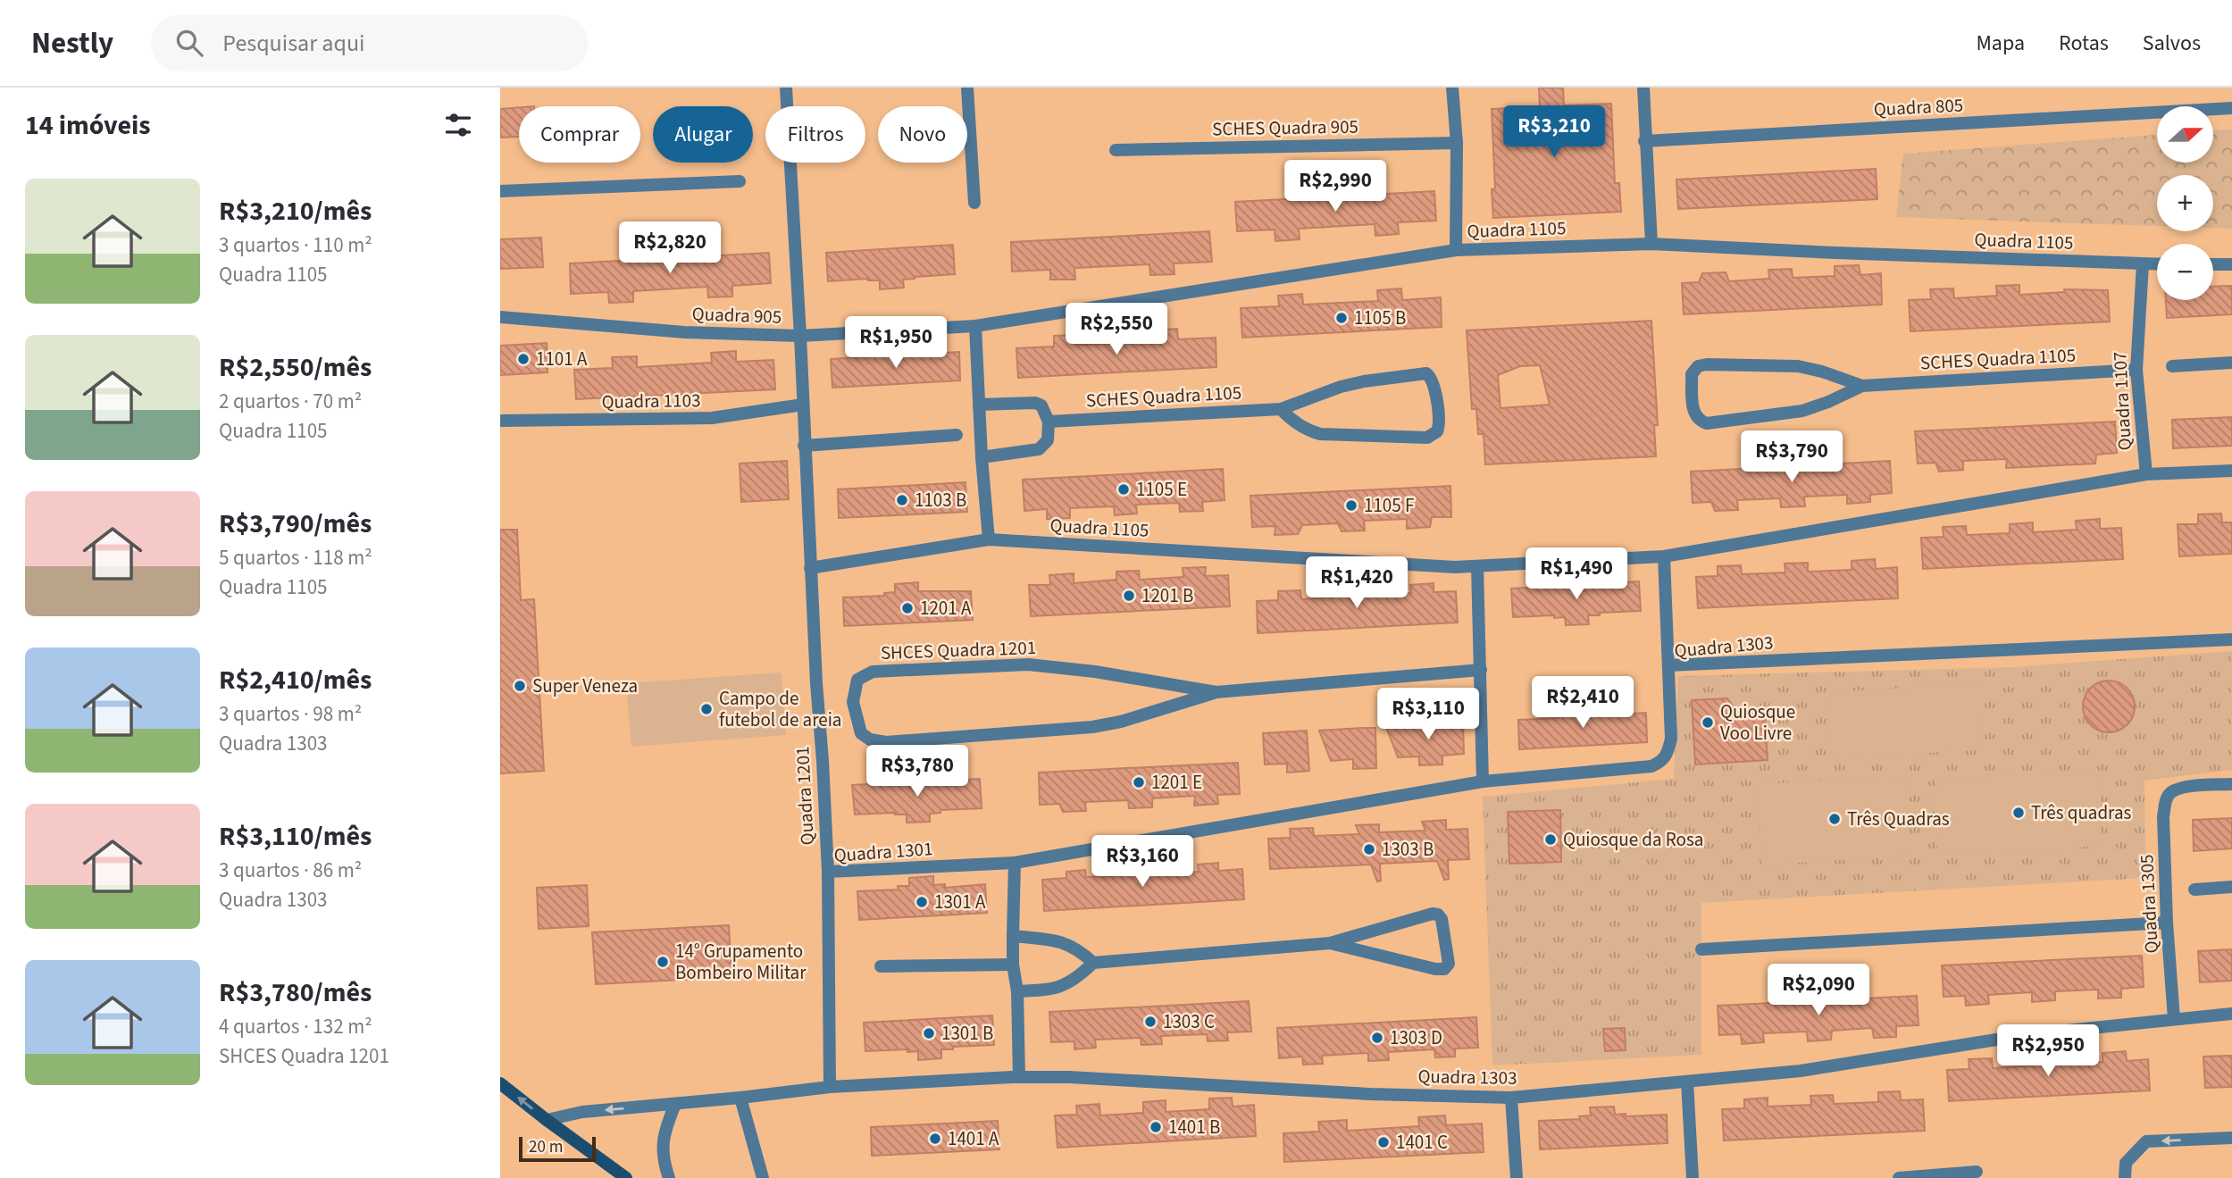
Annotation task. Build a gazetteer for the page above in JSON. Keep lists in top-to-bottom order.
{
  "streets": {
    "street": [
      "Quadra 805",
      "SCHES Quadra 905",
      "Quadra 1105",
      "Quadra 905",
      "SCHES Quadra 1105",
      "Quadra 1103",
      "Quadra 1107",
      "Quadra 1303",
      "SHCES Quadra 1201",
      "Quadra 1201",
      "Quadra 1301",
      "Quadra 1305"
    ]
  },
  "crossings": [
    ["Quadra 1105", "Quadra 1107"],
    ["SCHES Quadra 1105", "Quadra 1107"],
    ["Quadra 1303", "Quadra 1301"],
    ["Quadra 1303", "Quadra 1305"],
    ["Quadra 1201", "Quadra 1301"]
  ],
  "places": [
    "1105 B",
    "1101 A",
    "1105 E",
    "1103 B",
    "1105 F",
    "1201 B",
    "1201 A",
    "Super Veneza",
    "Campo de futebol de areia",
    "Quiosque Voo Livre",
    "1201 E",
    "Três quadras",
    "Três Quadras",
    "Quiosque da Rosa",
    "1303 B",
    "1301 A",
    "14° Grupamento Bombeiro Militar",
    "1303 C",
    "1301 B",
    "1303 D",
    "1401 B",
    "1401 A",
    "1401 C"
  ],
  "scale_bar": "20 m",
  "north": "right",
  "page": {
    "header": "Nestly",
    "search": "Pesquisar aqui",
    "nav": ["Mapa", "Rotas", "Salvos"],
    "heading": "14 imóveis",
    "price": [
      "R$3,210",
      "R$2,990",
      "R$2,820",
      "R$2,550",
      "R$1,950",
      "R$3,790",
      "R$1,490",
      "R$1,420",
      "R$2,410",
      "R$3,110",
      "R$3,780",
      "R$3,160",
      "R$2,090",
      "R$2,950"
    ],
    "map_buttons": ["+", "−"],
    "chip": [
      "Comprar",
      "Alugar",
      "Filtros",
      "Novo"
    ],
    "list": [
      {
        "name": "R$3,210/mês",
        "note": "3 quartos · 110 m² · Quadra 1105"
      },
      {
        "name": "R$2,550/mês",
        "note": "2 quartos · 70 m² · Quadra 1105"
      },
      {
        "name": "R$3,790/mês",
        "note": "5 quartos · 118 m² · Quadra 1105"
      },
      {
        "name": "R$2,410/mês",
        "note": "3 quartos · 98 m² · Quadra 1303"
      },
      {
        "name": "R$3,110/mês",
        "note": "3 quartos · 86 m² · Quadra 1303"
      },
      {
        "name": "R$3,780/mês",
        "note": "4 quartos · 132 m² · SHCES Quadra 1201"
      }
    ],
    "scale": "20 m"
  }
}
